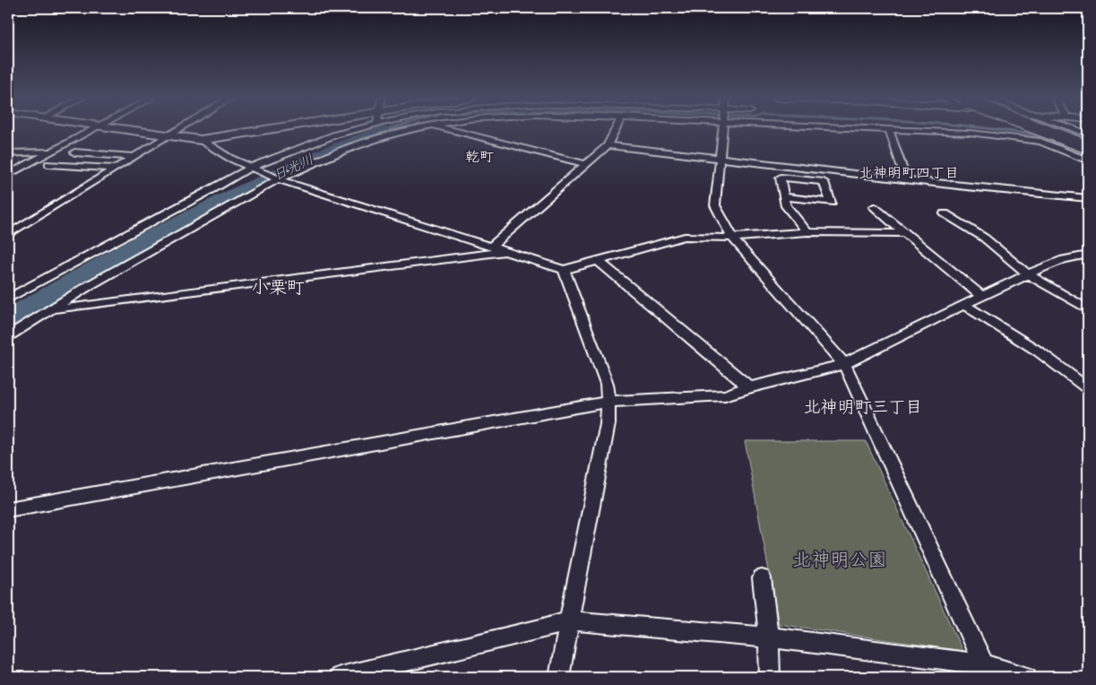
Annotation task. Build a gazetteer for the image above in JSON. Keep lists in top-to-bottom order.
{
  "districts": [
    "乾町",
    "北神明町四丁目",
    "小栗町",
    "北神明町三丁目"
  ],
  "water": ["日光川"],
  "parks": ["北神明公園"]
}
